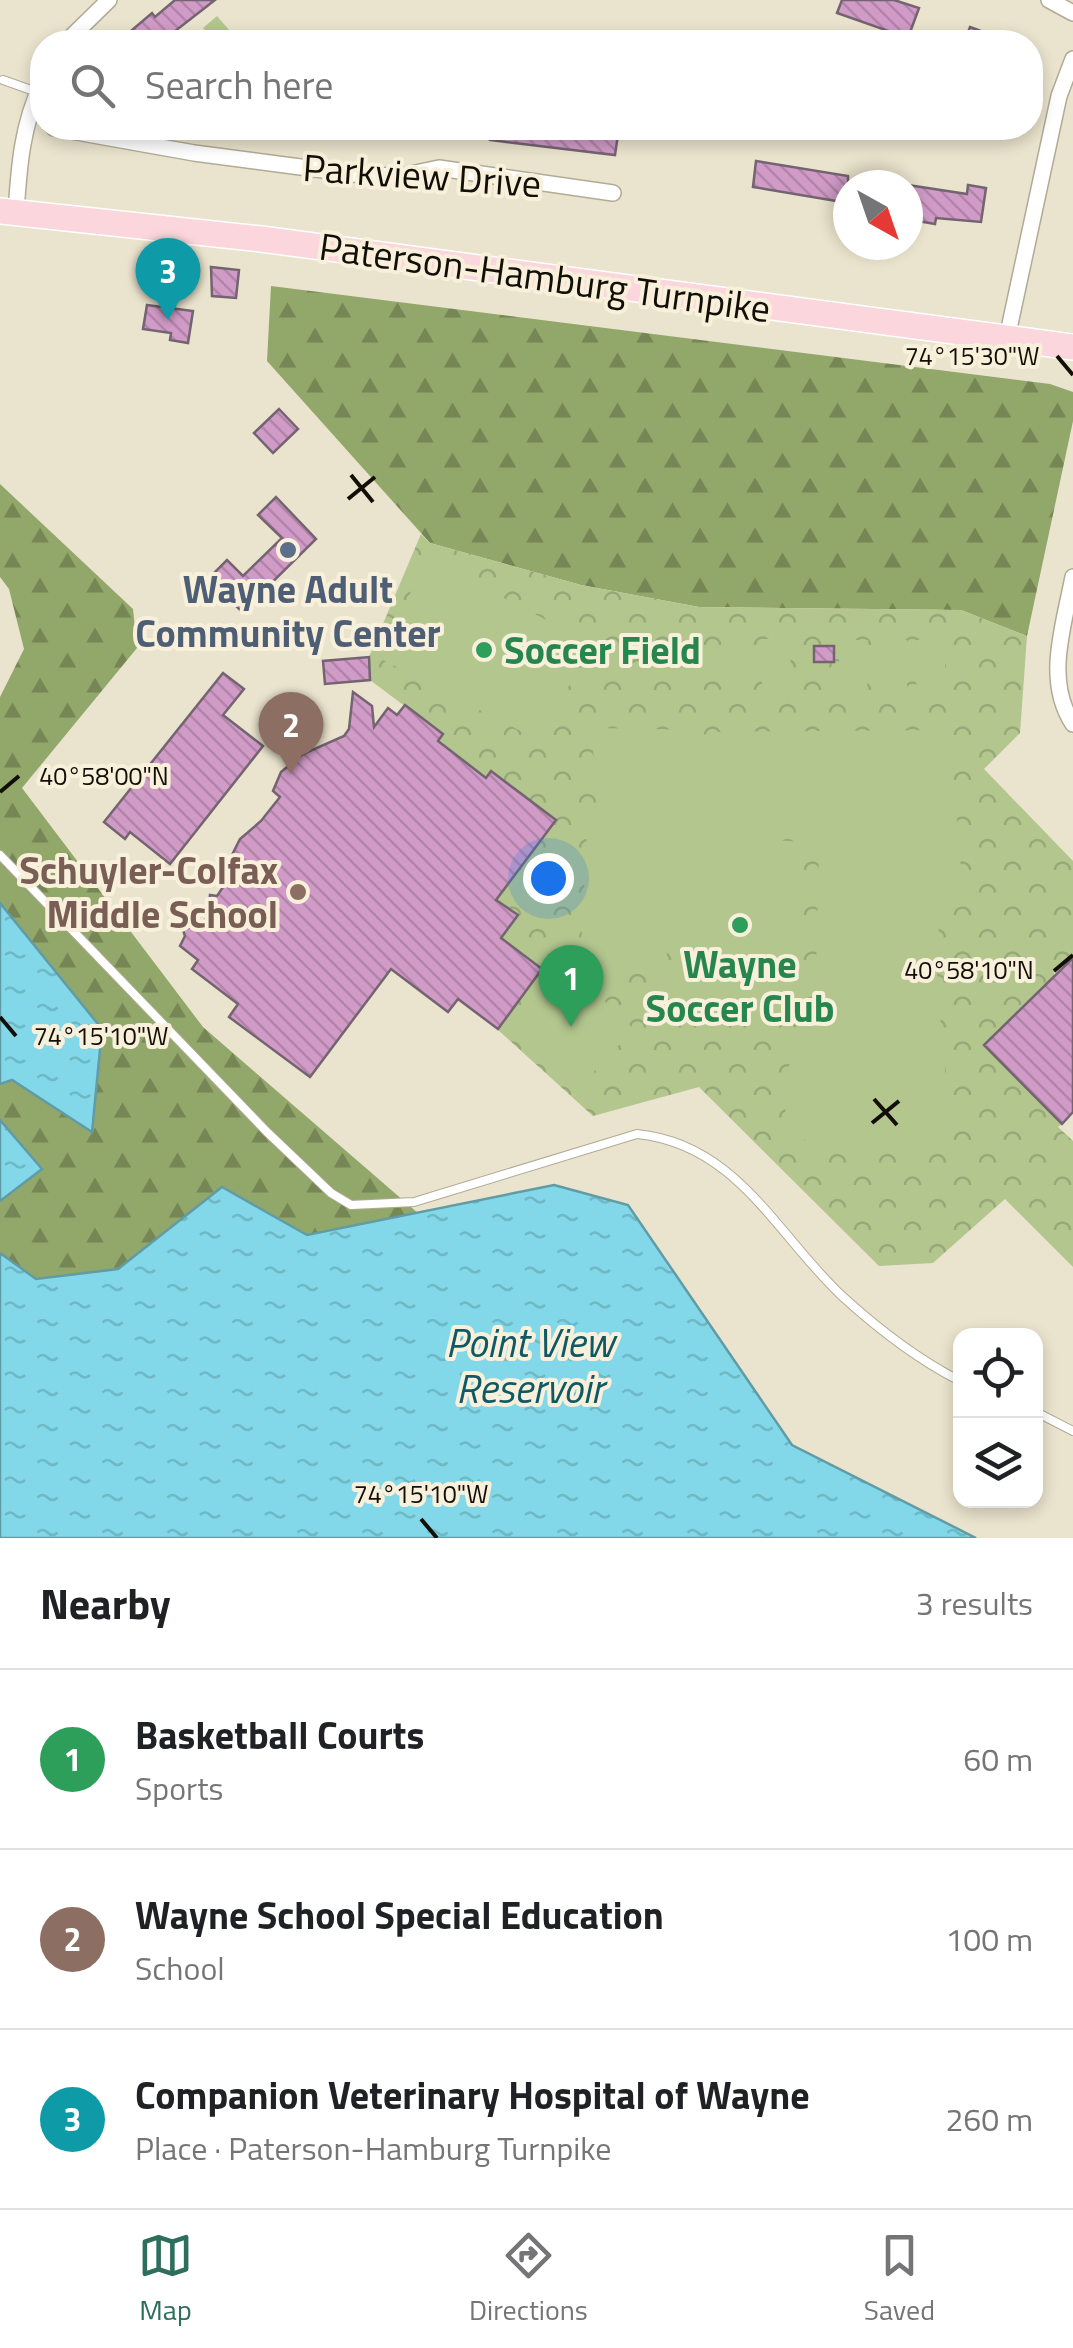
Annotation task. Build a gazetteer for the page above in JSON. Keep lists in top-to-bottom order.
{
  "streets": {
    "main road": ["Paterson-Hamburg Turnpike"],
    "street": ["Parkview Drive"]
  },
  "water": ["Point View Reservoir"],
  "places": [
    "Wayne Adult Community Center",
    "Soccer Field",
    "Schuyler-Colfax Middle School",
    "Wayne Soccer Club"
  ],
  "north": "bottom right",
  "page": {
    "search": "Search here",
    "pins": ["3", "2", "1"],
    "heading": ["Nearby", "3 results"],
    "list": [
      {
        "mark": "1",
        "name": "Basketball Courts",
        "note": "Sports",
        "value": "60 m"
      },
      {
        "mark": "2",
        "name": "Wayne School Special Education",
        "note": "School",
        "value": "100 m"
      },
      {
        "mark": "3",
        "name": "Companion Veterinary Hospital of Wayne",
        "note": "Place · Paterson-Hamburg Turnpike",
        "value": "260 m"
      }
    ],
    "nav": ["Map", "Directions", "Saved"]
  },
  "coordinates": [
    "74°15'30\"W",
    "40°58'00\"N",
    "40°58'10\"N",
    "74°15'10\"W"
  ]
}
